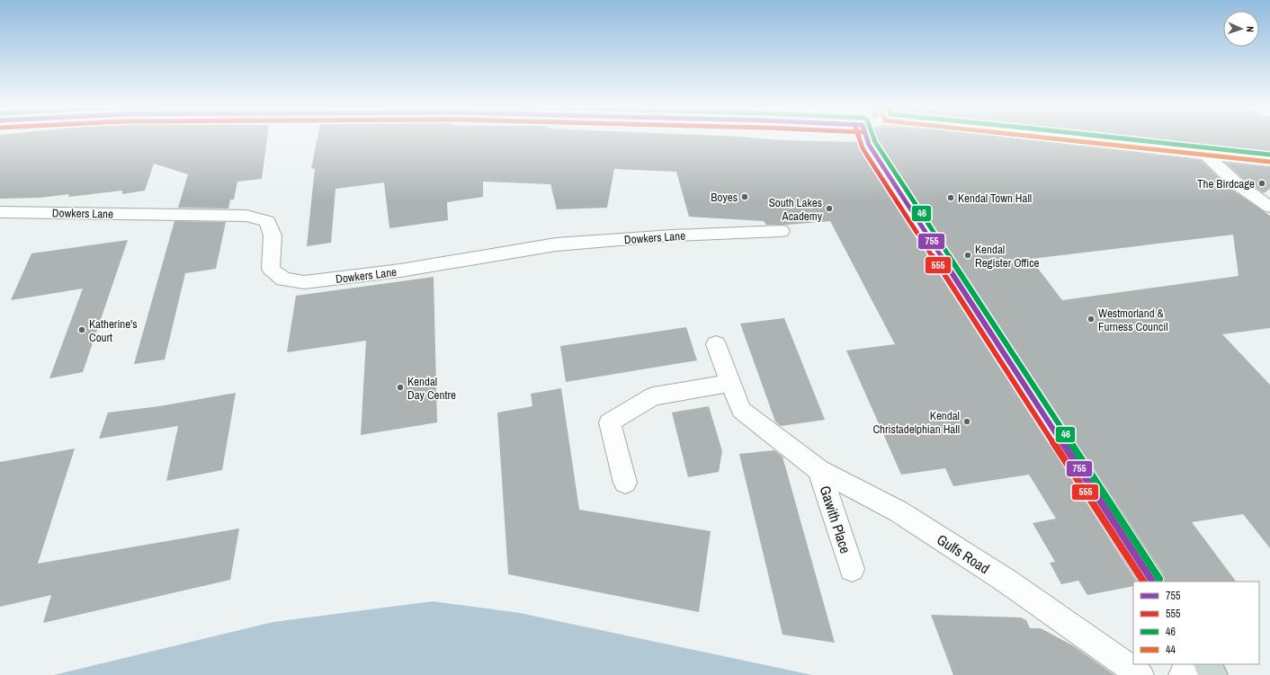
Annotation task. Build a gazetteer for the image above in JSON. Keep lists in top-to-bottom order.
{
  "streets": {
    "street": ["Dowkers Lane", "Gawith Place", "Gulfs Road"]
  },
  "crossings": [
    ["Gawith Place", "Gulfs Road"]
  ],
  "places": [
    "The Birdcage",
    "Boyes",
    "Kendal Town Hall",
    "South Lakes Academy",
    "Kendal Register Office",
    "Westmorland & Furness Council",
    "Katherine's Court",
    "Kendal Day Centre",
    "Kendal Christadelphian Hall"
  ],
  "lines": [
    "transit line 755",
    "transit line 555",
    "transit line 46",
    "transit line 44"
  ],
  "legend": [
    "755",
    "555",
    "46",
    "44"
  ],
  "north": "right"
}
